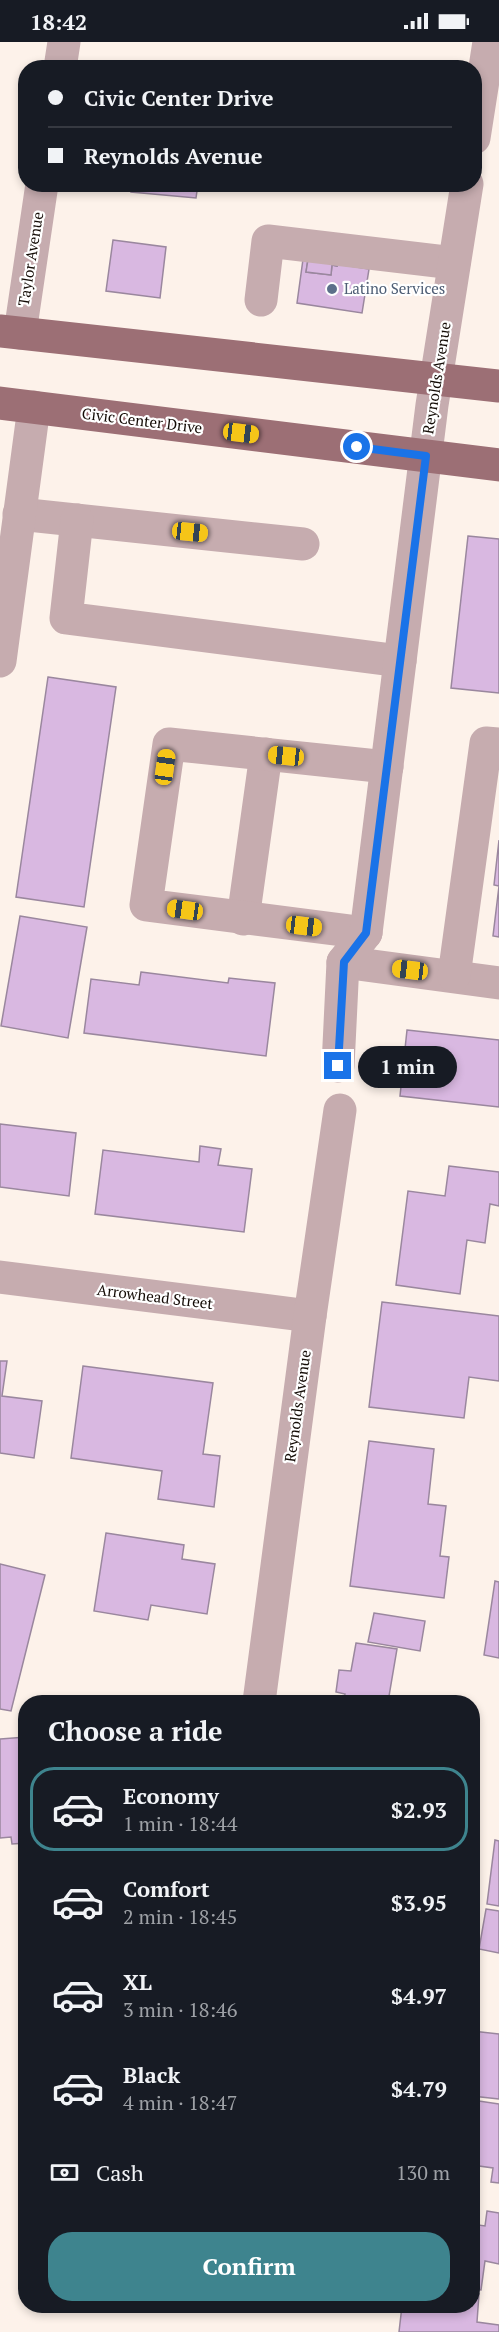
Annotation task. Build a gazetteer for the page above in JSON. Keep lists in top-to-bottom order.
{
  "streets": {
    "main road": ["Civic Center Drive"],
    "street": ["Taylor Avenue", "Reynolds Avenue", "Arrowhead Street"]
  },
  "crossings": [
    ["Reynolds Avenue", "Civic Center Drive"],
    ["Reynolds Avenue", "Arrowhead Street"]
  ],
  "places": ["Latino Services"],
  "page": {
    "status": "18:42",
    "banner": ["Civic Center Drive", "Reynolds Avenue"],
    "bubble": "1 min",
    "heading": "Choose a ride",
    "list": [
      {
        "name": "Economy",
        "note": "1 min · 18:44",
        "value": "$2.93"
      },
      {
        "name": "Comfort",
        "note": "2 min · 18:45",
        "value": "$3.95"
      },
      {
        "name": "XL",
        "note": "3 min · 18:46",
        "value": "$4.97"
      },
      {
        "name": "Black",
        "note": "4 min · 18:47",
        "value": "$4.79"
      }
    ],
    "pay": ["Cash", "130 m"],
    "buttons": "Confirm"
  }
}
